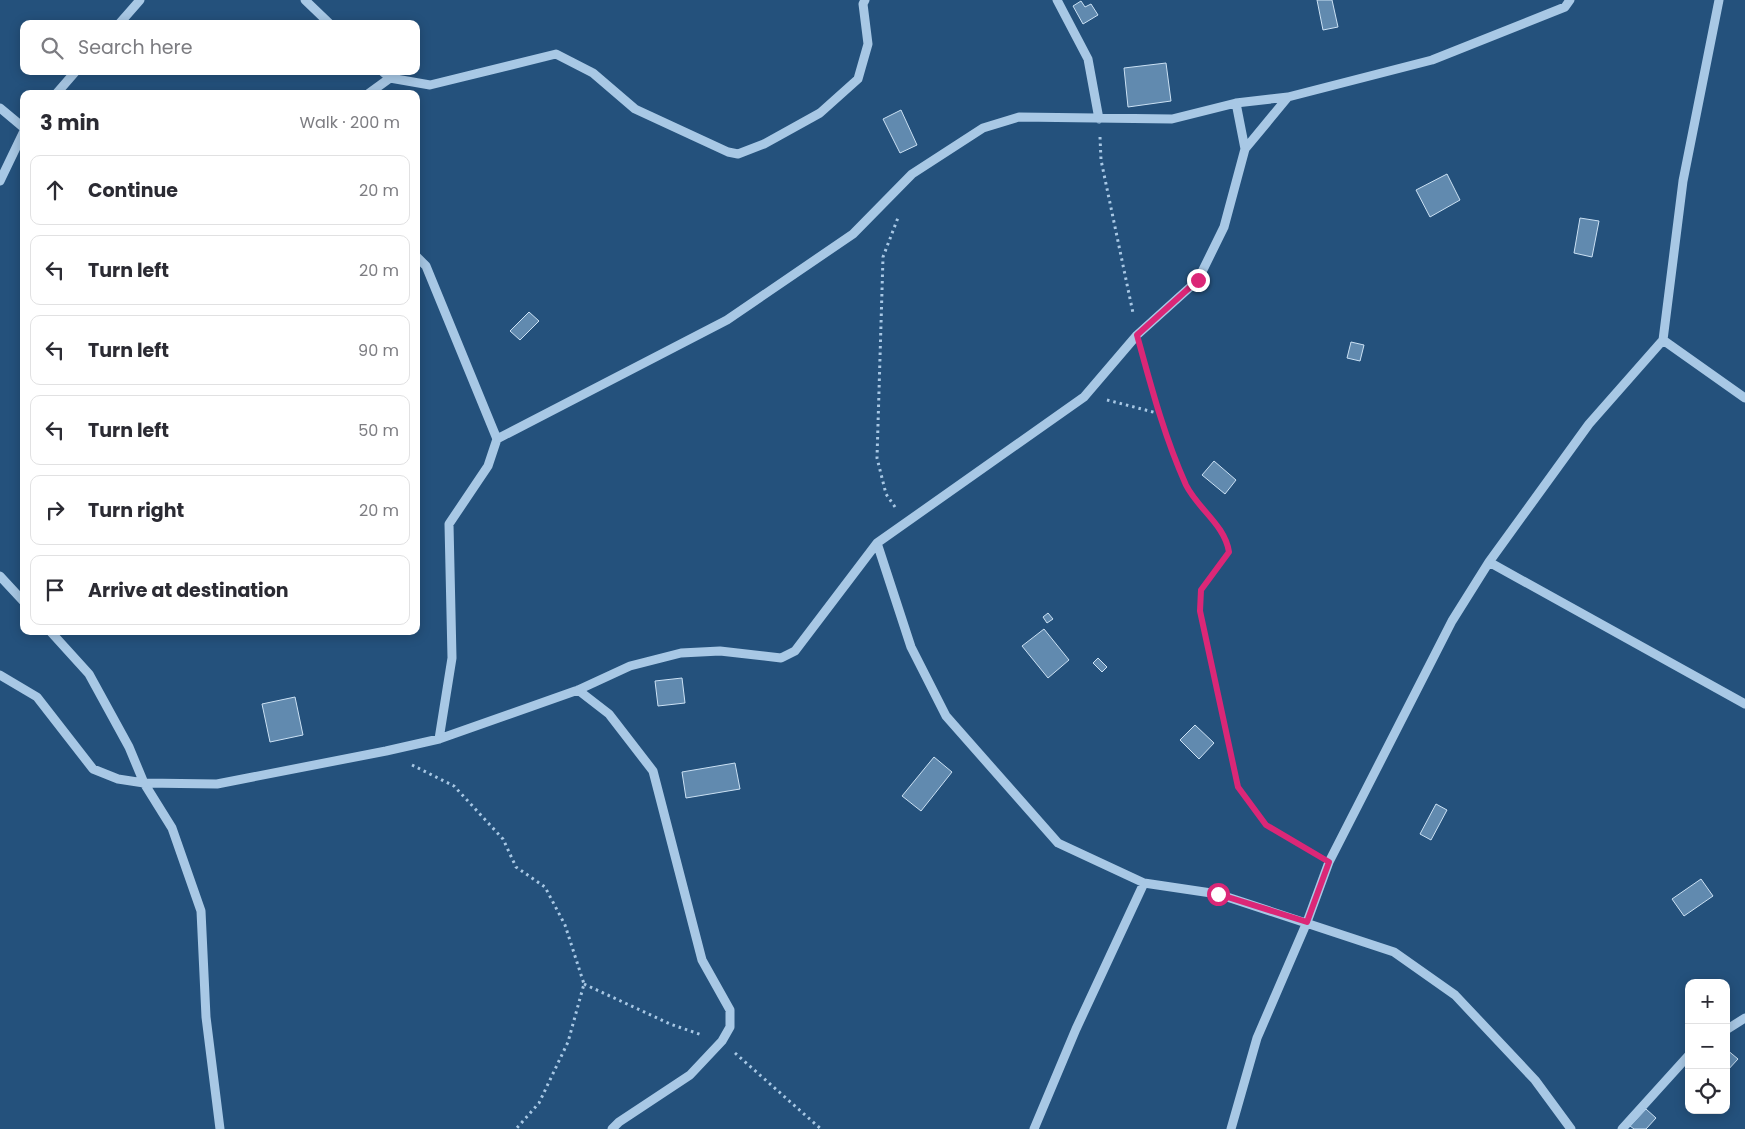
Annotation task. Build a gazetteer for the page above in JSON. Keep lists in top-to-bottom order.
{
  "page": {
    "search": "Search here",
    "heading": ["3 min", "Walk · 200 m"],
    "list": [
      ["Continue", "20 m"],
      ["Turn left", "20 m"],
      ["Turn left", "90 m"],
      ["Turn left", "50 m"],
      ["Turn right", "20 m"],
      "Arrive at destination"
    ],
    "map_buttons": ["+", "−"]
  }
}
